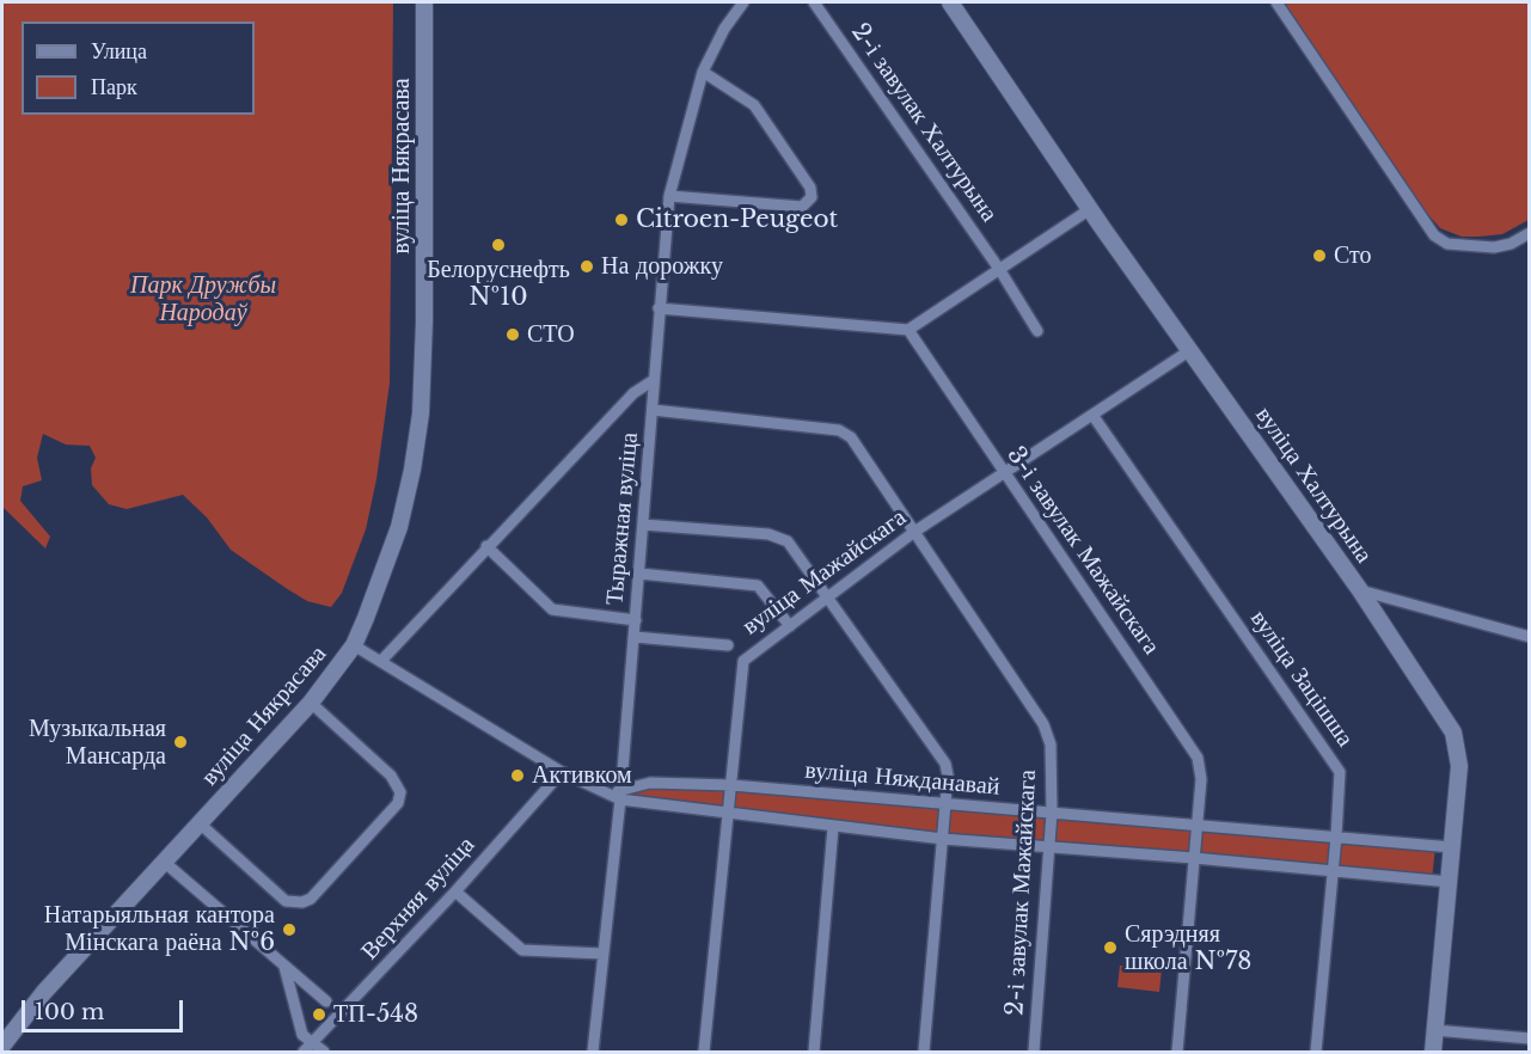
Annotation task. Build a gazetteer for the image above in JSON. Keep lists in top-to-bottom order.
{
  "streets": {
    "street": [
      "2-і завулак Халтурына",
      "вуліца Някрасава",
      "вуліца Халтурына",
      "Тыражная вуліца",
      "3-і завулак Мажайскага",
      "вуліца Мажайскага",
      "вуліца Зацішша",
      "вуліца Няжданавай",
      "2-і завулак Мажайскага",
      "Верхняя вуліца"
    ]
  },
  "crossings": [
    ["вуліца Някрасава", "вуліца Няжданавай"],
    ["вуліца Халтурына", "вуліца Мажайскага"],
    ["вуліца Халтурына", "вуліца Няжданавай"],
    ["Тыражная вуліца", "вуліца Няжданавай"],
    ["Тыражная вуліца", "2-і завулак Мажайскага"],
    ["3-і завулак Мажайскага", "вуліца Мажайскага"],
    ["3-і завулак Мажайскага", "вуліца Няжданавай"],
    ["вуліца Мажайскага", "вуліца Зацішша"],
    ["вуліца Мажайскага", "вуліца Няжданавай"],
    ["вуліца Мажайскага", "2-і завулак Мажайскага"],
    ["вуліца Зацішша", "вуліца Няжданавай"],
    ["вуліца Няжданавай", "2-і завулак Мажайскага"],
    ["вуліца Няжданавай", "Верхняя вуліца"]
  ],
  "parks": ["Парк Дружбы Народаў"],
  "places": [
    "Citroen-Peugeot",
    "Белоруснефть №10",
    "Сто",
    "На дорожку",
    "СТО",
    "Музыкальная Мансарда",
    "Активком",
    "Натарыяльная кантора Мінскага раёна №6",
    "Сярэдняя школа №78",
    "ТП-548"
  ],
  "legend": ["Улица", "Парк"],
  "scale_bar": "100 m"
}
